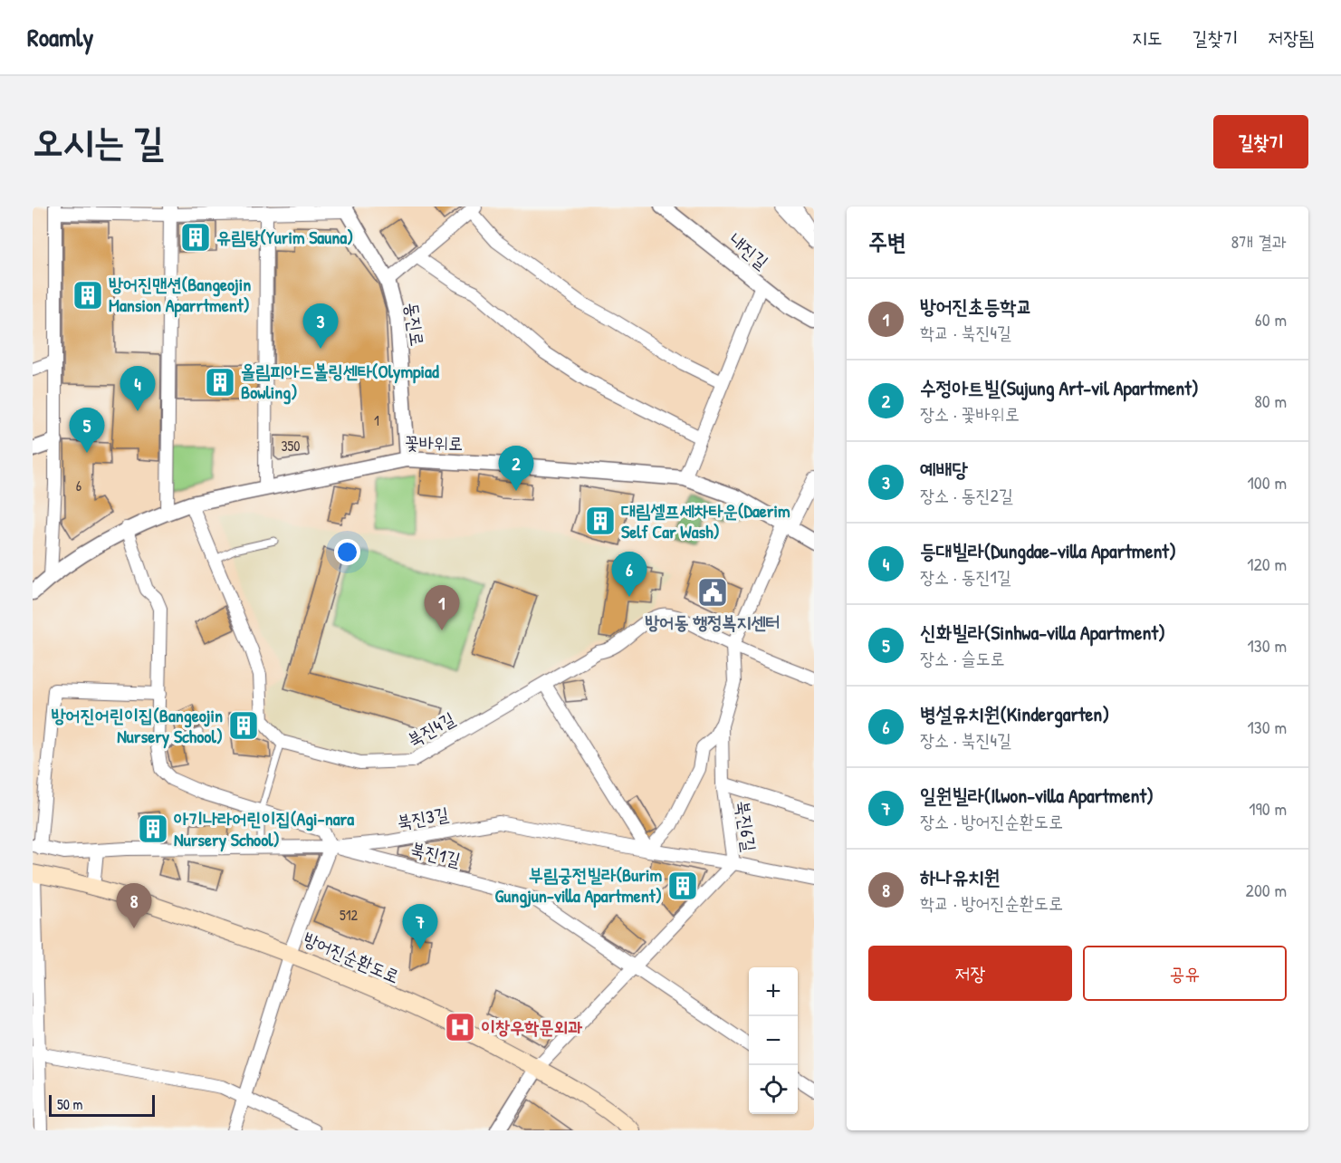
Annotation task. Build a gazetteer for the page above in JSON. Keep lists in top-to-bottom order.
{
  "streets": {
    "main road": ["방어진순환도로"],
    "street": [
      "내진길",
      "동진로",
      "꽃바위로",
      "북진4길",
      "북진3길",
      "북진6길",
      "북진1길"
    ]
  },
  "crossings": [
    ["동진로", "꽃바위로"],
    ["꽃바위로", "북진6길"],
    ["북진4길", "북진6길"],
    ["북진3길", "북진6길"],
    ["북진3길", "북진1길"],
    ["북진6길", "북진1길"],
    ["북진6길", "방어진순환도로"]
  ],
  "places": {
    "building": [
      "유림탕(Yurim Sauna)",
      "방어진맨션(Bangeojin Mansion Aparrtment)",
      "올림피아드볼링센타(Olympiad Bowling)",
      "대림셀프세차타운(Daerim Self Car Wash)",
      "방어진어린이집(Bangeojin Nursery School)",
      "아기나라어린이집(Agi-nara Nursery School)",
      "부림궁전빌라(Burim Gungjun-villa Apartment)"
    ],
    "public building": ["방어동 행정복지센터"],
    "hospital": ["이창우학문외과"]
  },
  "house_numbers": [
    "1",
    "350",
    "6",
    "512"
  ],
  "scale_bar": "50 m",
  "page": {
    "header": "Roamly",
    "nav": ["지도", "길찾기", "저장됨"],
    "title": "오시는 길",
    "buttons": [
      "길찾기",
      ["저장", "공유"]
    ],
    "heading": ["주변", "8개 결과"],
    "list": [
      {
        "mark": "1",
        "name": "방어진초등학교",
        "note": "학교 · 북진4길",
        "value": "60 m"
      },
      {
        "mark": "2",
        "name": "수정아트빌(Sujung Art-vil Apartment)",
        "note": "장소 · 꽃바위로",
        "value": "80 m"
      },
      {
        "mark": "3",
        "name": "예배당",
        "note": "장소 · 동진2길",
        "value": "100 m"
      },
      {
        "mark": "4",
        "name": "등대빌라(Dungdae-villa Apartment)",
        "note": "장소 · 동진1길",
        "value": "120 m"
      },
      {
        "mark": "5",
        "name": "신화빌라(Sinhwa-villa Apartment)",
        "note": "장소 · 슬도로",
        "value": "130 m"
      },
      {
        "mark": "6",
        "name": "병설유치원(Kindergarten)",
        "note": "장소 · 북진4길",
        "value": "130 m"
      },
      {
        "mark": "7",
        "name": "일원빌라(Ilwon-villa Apartment)",
        "note": "장소 · 방어진순환도로",
        "value": "190 m"
      },
      {
        "mark": "8",
        "name": "하나유치원",
        "note": "학교 · 방어진순환도로",
        "value": "200 m"
      }
    ],
    "pins": [
      "3",
      "4",
      "5",
      "2",
      "6",
      "1",
      "8",
      "7"
    ],
    "map_buttons": ["+", "−"],
    "scale": "50 m"
  }
}
